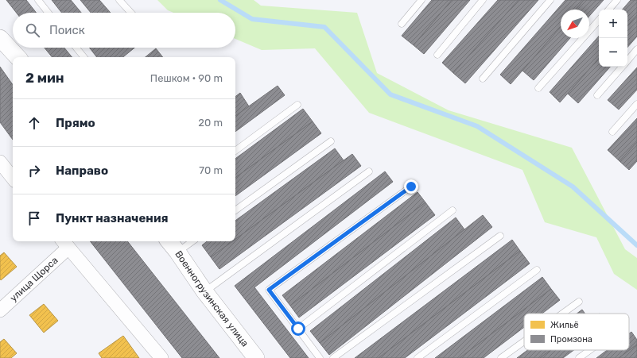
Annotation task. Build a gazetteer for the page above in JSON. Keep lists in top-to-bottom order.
{
  "streets": {
    "street": ["улица Щорса", "Военногрузинская улица"]
  },
  "legend": ["Жильё", "Промзона"],
  "north": "bottom left",
  "page": {
    "map_buttons": ["+", "−"],
    "search": "Поиск",
    "heading": ["2 мин", "Пешком · 90 m"],
    "list": [
      ["Прямо", "20 m"],
      ["Направо", "70 m"],
      "Пункт назначения"
    ]
  }
}
